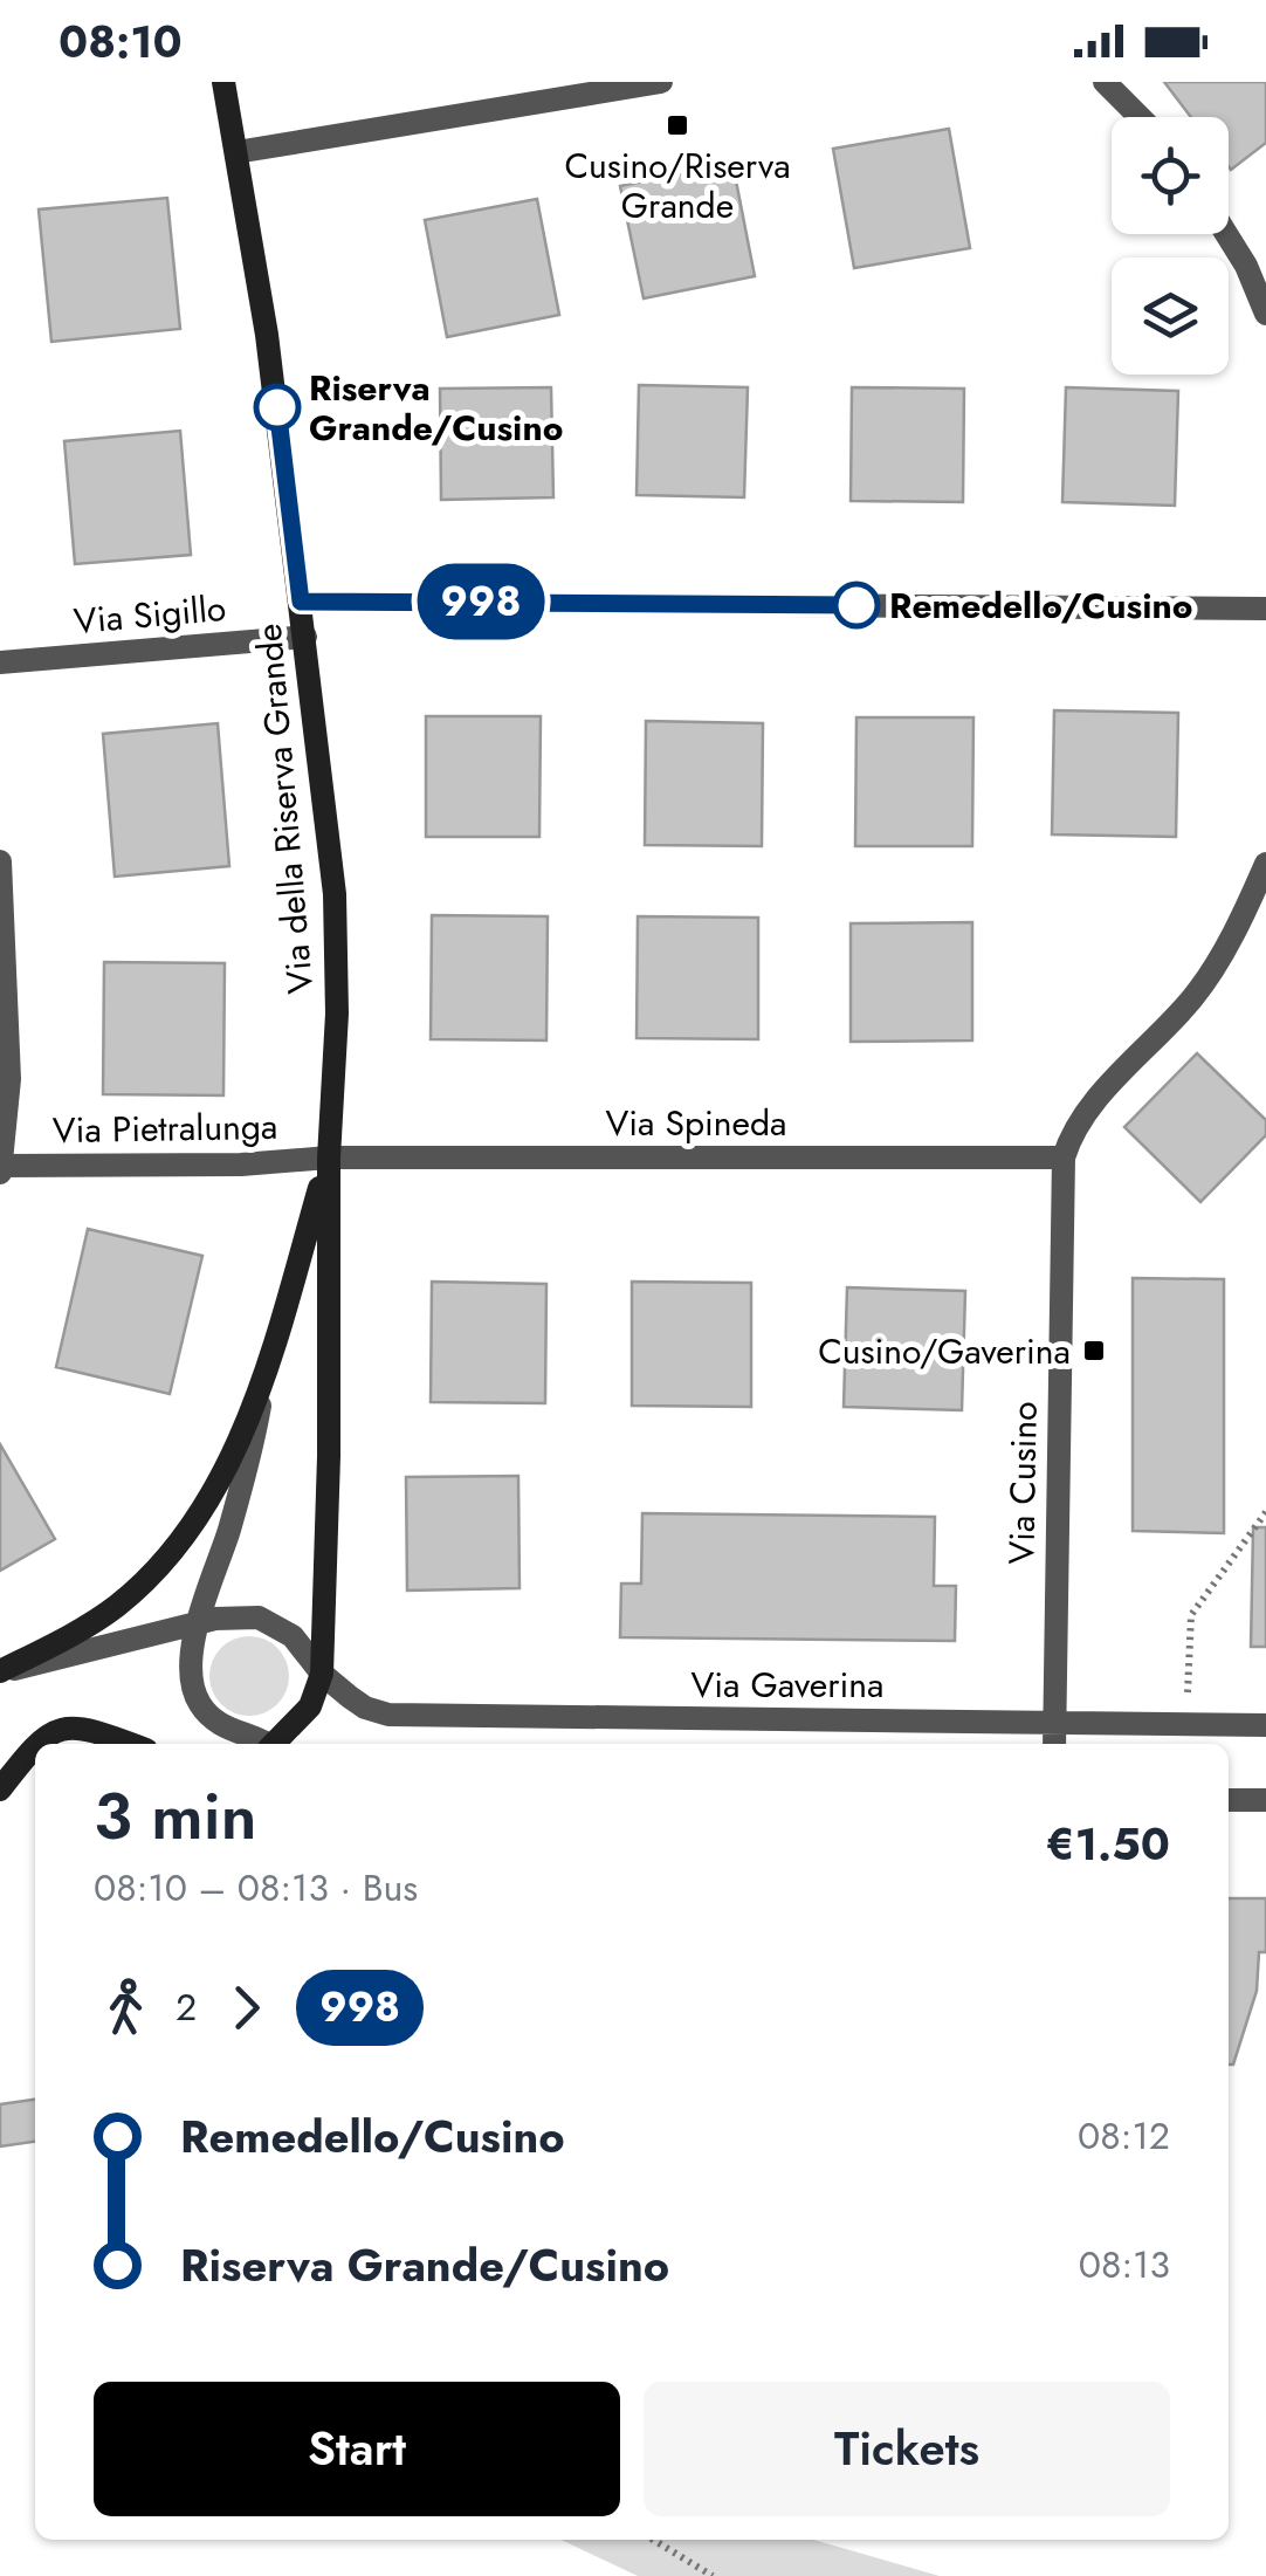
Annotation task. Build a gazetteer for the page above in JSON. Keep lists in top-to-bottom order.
{
  "streets": {
    "street": [
      "Via Sigillo",
      "Via della Riserva Grande",
      "Via Spineda",
      "Via Pietralunga",
      "Via Cusino",
      "Via Gaverina"
    ]
  },
  "crossings": [
    ["Via Sigillo", "Via della Riserva Grande"],
    ["Via della Riserva Grande", "Via Spineda"],
    ["Via della Riserva Grande", "Via Pietralunga"],
    ["Via della Riserva Grande", "Via Gaverina"],
    ["Via Spineda", "Via Pietralunga"],
    ["Via Spineda", "Via Cusino"],
    ["Via Cusino", "Via Gaverina"]
  ],
  "places": {
    "transit": ["Cusino/Riserva Grande", "Cusino/Gaverina"],
    "other": ["Riserva Grande/Cusino", "Remedello/Cusino"]
  },
  "lines": ["bus line 998"],
  "page": {
    "status": "08:10",
    "on_map": "998",
    "heading": ["3 min", "08:10 – 08:13 · Bus", "€1.50"],
    "legs": ["2", "998"],
    "list": [
      {
        "name": "Remedello/Cusino",
        "value": "08:12"
      },
      {
        "name": "Riserva Grande/Cusino",
        "value": "08:13"
      }
    ],
    "buttons": ["Start", "Tickets"]
  }
}
